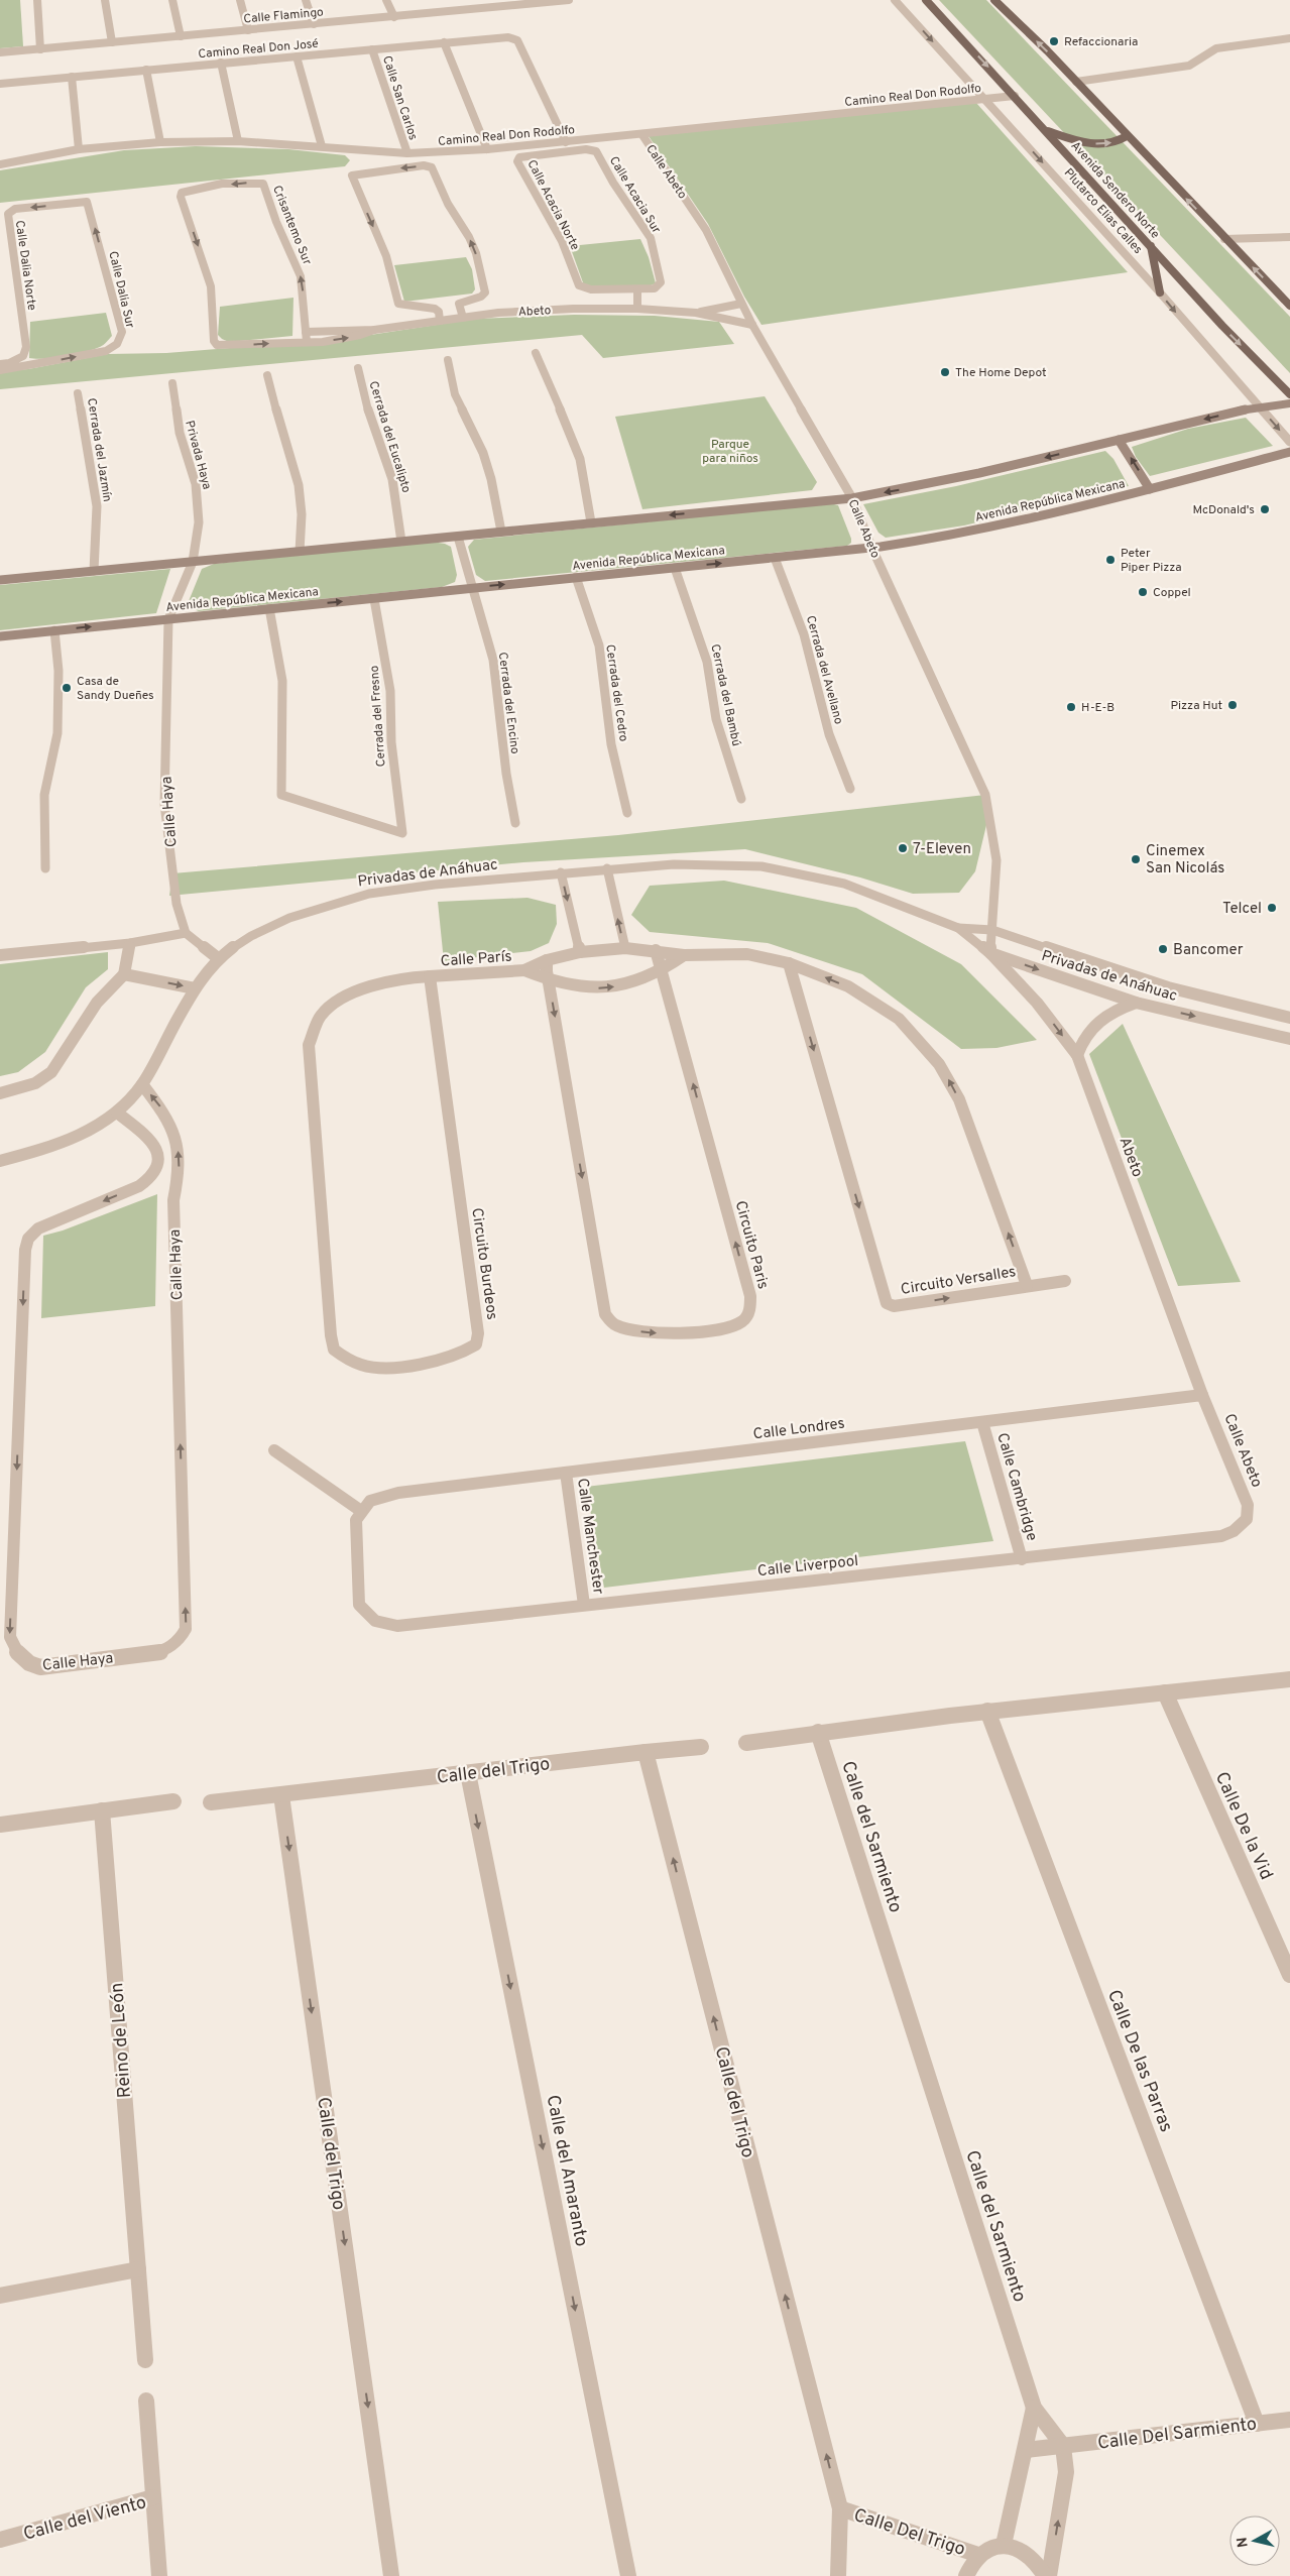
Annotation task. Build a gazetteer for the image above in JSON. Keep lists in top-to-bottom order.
{
  "streets": {
    "main road": ["Avenida Sendero Norte", "Avenida República Mexicana"],
    "street": [
      "Calle Flamingo",
      "Camino Real Don José",
      "Camino Real Don Rodolfo",
      "Calle San Carlos",
      "Calle Abeto",
      "Calle Acacia Sur",
      "Calle Acacia Norte",
      "Plutarco Elias Calles",
      "Crisantemo Sur",
      "Calle Dalia Norte",
      "Calle Dalia Sur",
      "Abeto",
      "Cerrada del Eucalipto",
      "Cerrada del Jazmín",
      "Privada Haya",
      "Cerrada del Avellano",
      "Cerrada del Cedro",
      "Cerrada del Bambú",
      "Cerrada del Encino",
      "Cerrada del Fresno",
      "Calle Haya",
      "Privadas de Anáhuac",
      "Calle París",
      "Circuito Paris",
      "Circuito Burdeos",
      "Circuito Versalles",
      "Calle Londres",
      "Calle Cambridge",
      "Calle Manchester",
      "Calle Liverpool",
      "Calle del Trigo",
      "Calle De la Vid",
      "Calle del Sarmiento",
      "Reino de León",
      "Calle De las Parras",
      "Calle del Amaranto",
      "Calle Del Sarmiento",
      "Calle del Viento",
      "Calle Del Trigo"
    ]
  },
  "crossings": [
    ["Camino Real Don José", "Camino Real Don Rodolfo"],
    ["Camino Real Don José", "Calle San Carlos"],
    ["Camino Real Don Rodolfo", "Calle San Carlos"],
    ["Camino Real Don Rodolfo", "Calle Abeto"],
    ["Camino Real Don Rodolfo", "Avenida Sendero Norte"],
    ["Camino Real Don Rodolfo", "Plutarco Elias Calles"],
    ["Calle Abeto", "Abeto"],
    ["Calle Abeto", "Avenida República Mexicana"],
    ["Calle Abeto", "Privadas de Anáhuac"],
    ["Calle Abeto", "Calle Londres"],
    ["Calle Abeto", "Calle Liverpool"],
    ["Calle Acacia Sur", "Calle Acacia Norte"],
    ["Calle Dalia Norte", "Calle Dalia Sur"],
    ["Abeto", "Privadas de Anáhuac"],
    ["Abeto", "Calle Londres"],
    ["Privada Haya", "Avenida República Mexicana"],
    ["Privada Haya", "Calle Haya"],
    ["Avenida República Mexicana", "Cerrada del Avellano"],
    ["Avenida República Mexicana", "Cerrada del Cedro"],
    ["Avenida República Mexicana", "Cerrada del Bambú"],
    ["Avenida República Mexicana", "Cerrada del Encino"],
    ["Avenida República Mexicana", "Cerrada del Fresno"],
    ["Avenida República Mexicana", "Calle Haya"],
    ["Calle Haya", "Privadas de Anáhuac"],
    ["Calle París", "Circuito Burdeos"],
    ["Calle Londres", "Calle Cambridge"],
    ["Calle Londres", "Calle Manchester"],
    ["Calle Londres", "Calle Liverpool"],
    ["Calle Cambridge", "Calle Liverpool"],
    ["Calle Manchester", "Calle Liverpool"],
    ["Calle del Trigo", "Calle del Amaranto"],
    ["Calle del Trigo", "Calle Del Trigo"],
    ["Calle De las Parras", "Calle Del Sarmiento"]
  ],
  "one_way": ["Plutarco Elias Calles", "Calle del Amaranto"],
  "parks": ["Parque para niños"],
  "places": [
    "Refaccionaria",
    "The Home Depot",
    "McDonald's",
    "Peter Piper Pizza",
    "Coppel",
    "Casa de Sandy Dueñes",
    "Pizza Hut",
    "H-E-B",
    "7-Eleven",
    "Cinemex San Nicolás",
    "Telcel",
    "Bancomer"
  ],
  "north": "left"
}
